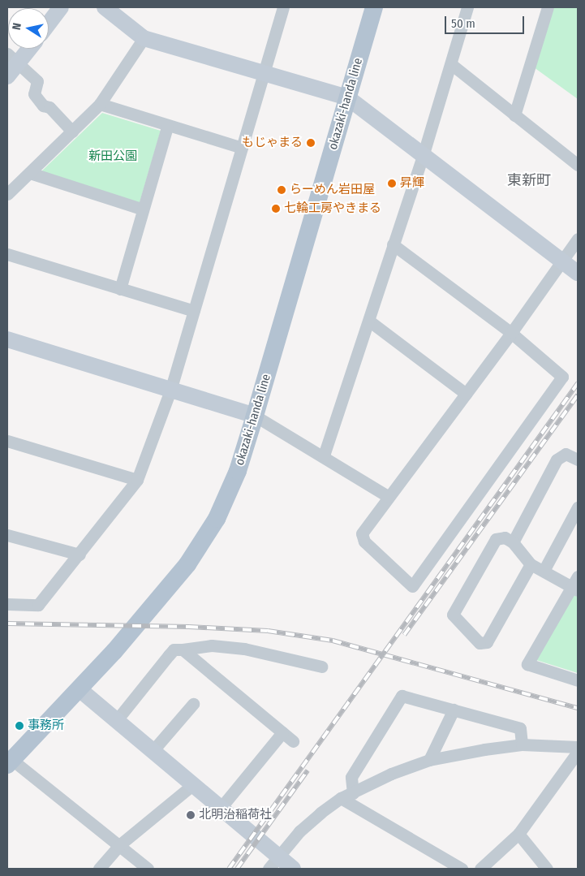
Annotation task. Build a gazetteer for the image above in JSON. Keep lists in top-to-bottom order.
{
  "streets": {
    "main road": ["okazaki-handa line"]
  },
  "districts": ["東新町"],
  "parks": ["新田公園"],
  "places": [
    "もじゃまる",
    "昇輝",
    "らーめん岩田屋",
    "七輪工房やきまる",
    "事務所",
    "北明治稲荷社"
  ],
  "scale_bar": "50 m",
  "north": "left"
}
